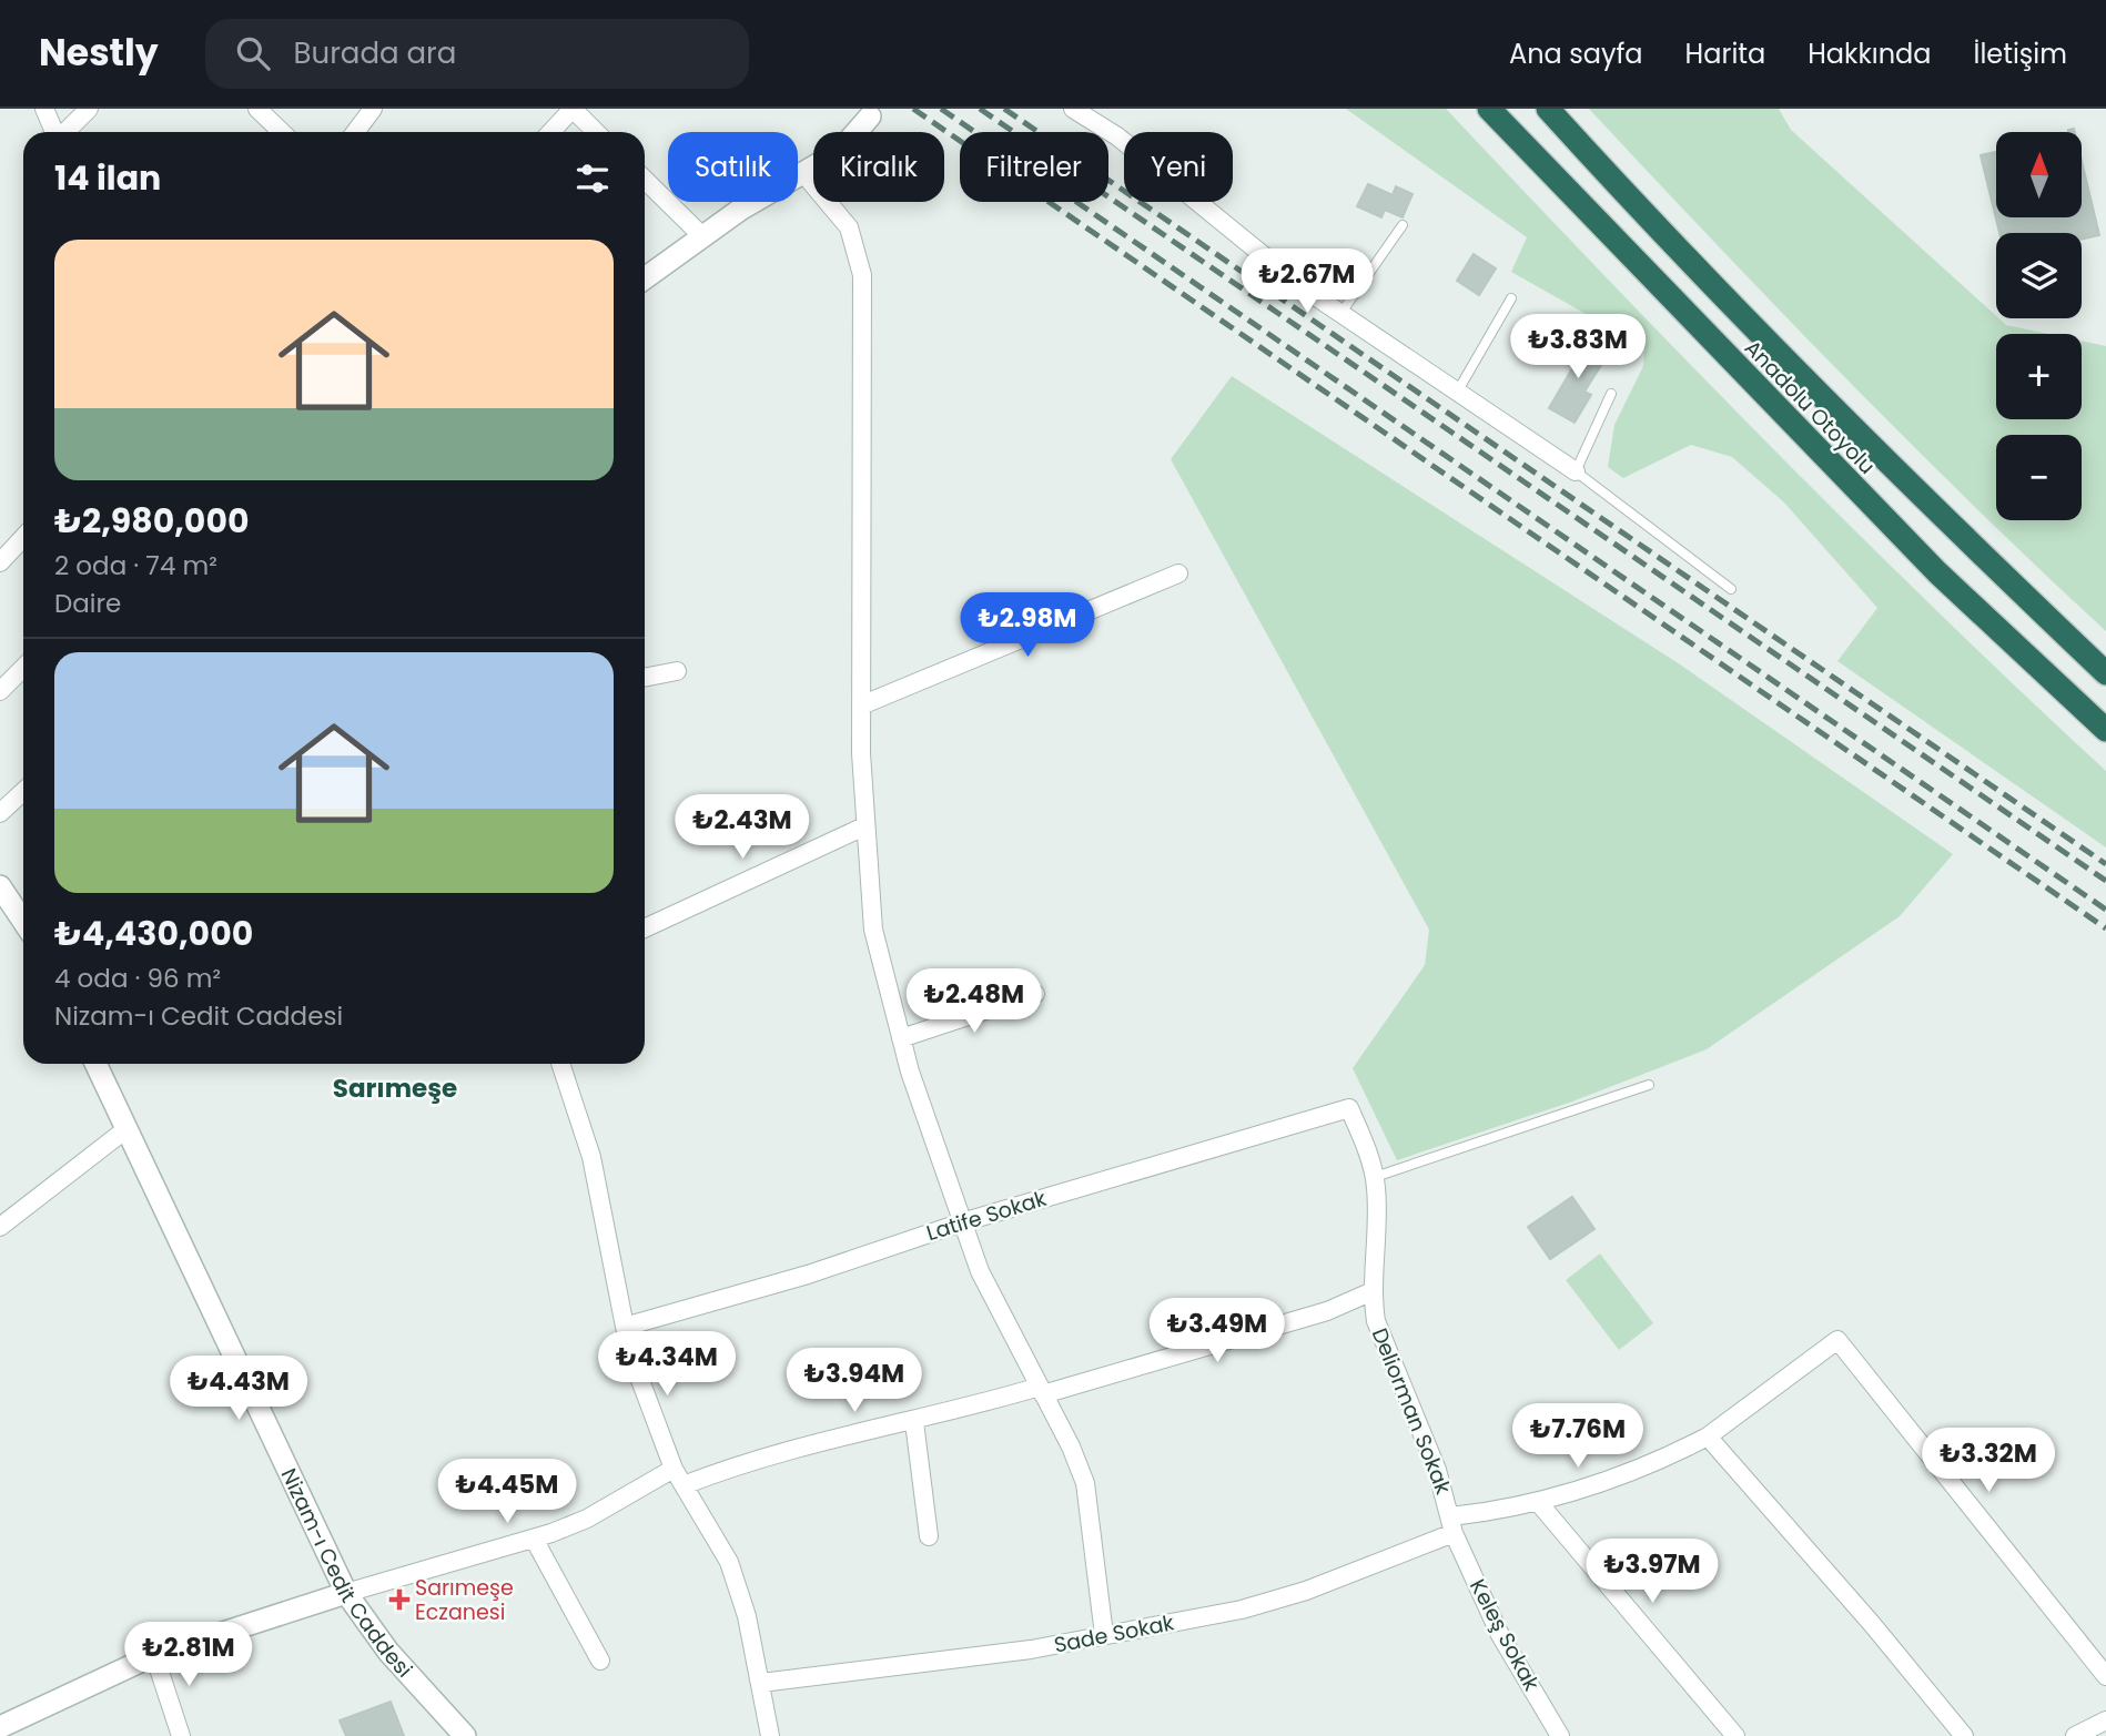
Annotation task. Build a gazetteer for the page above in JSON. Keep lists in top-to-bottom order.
{
  "streets": {
    "highway": ["Anadolu Otoyolu"],
    "street": [
      "Latife Sokak",
      "Deliorman Sokak",
      "Nizam-ı Cedit Caddesi",
      "Sade Sokak",
      "Keleş Sokak"
    ]
  },
  "crossings": [
    ["Latife Sokak", "Deliorman Sokak"],
    ["Deliorman Sokak", "Sade Sokak"],
    ["Deliorman Sokak", "Keleş Sokak"],
    ["Sade Sokak", "Keleş Sokak"]
  ],
  "districts": ["Sarımeşe"],
  "places": {
    "health": ["Sarımeşe Eczanesi"]
  },
  "north": "top",
  "page": {
    "header": "Nestly",
    "search": "Burada ara",
    "nav": [
      "Ana sayfa",
      "Harita",
      "Hakkında",
      "İletişim"
    ],
    "map_buttons": ["+", "−"],
    "chip": [
      "Satılık",
      "Kiralık",
      "Filtreler",
      "Yeni"
    ],
    "heading": "14 ilan",
    "list": [
      {
        "name": "₺2,980,000",
        "note": "2 oda · 74 m² · Daire"
      },
      {
        "name": "₺4,430,000",
        "note": "4 oda · 96 m² · Nizam-ı Cedit Caddesi"
      }
    ],
    "price": [
      "₺2.67M",
      "₺3.83M",
      "₺2.98M",
      "₺2.43M",
      "₺2.48M",
      "₺3.49M",
      "₺4.34M",
      "₺3.94M",
      "₺4.43M",
      "₺7.76M",
      "₺3.32M",
      "₺4.45M",
      "₺3.97M",
      "₺2.81M"
    ]
  }
}
